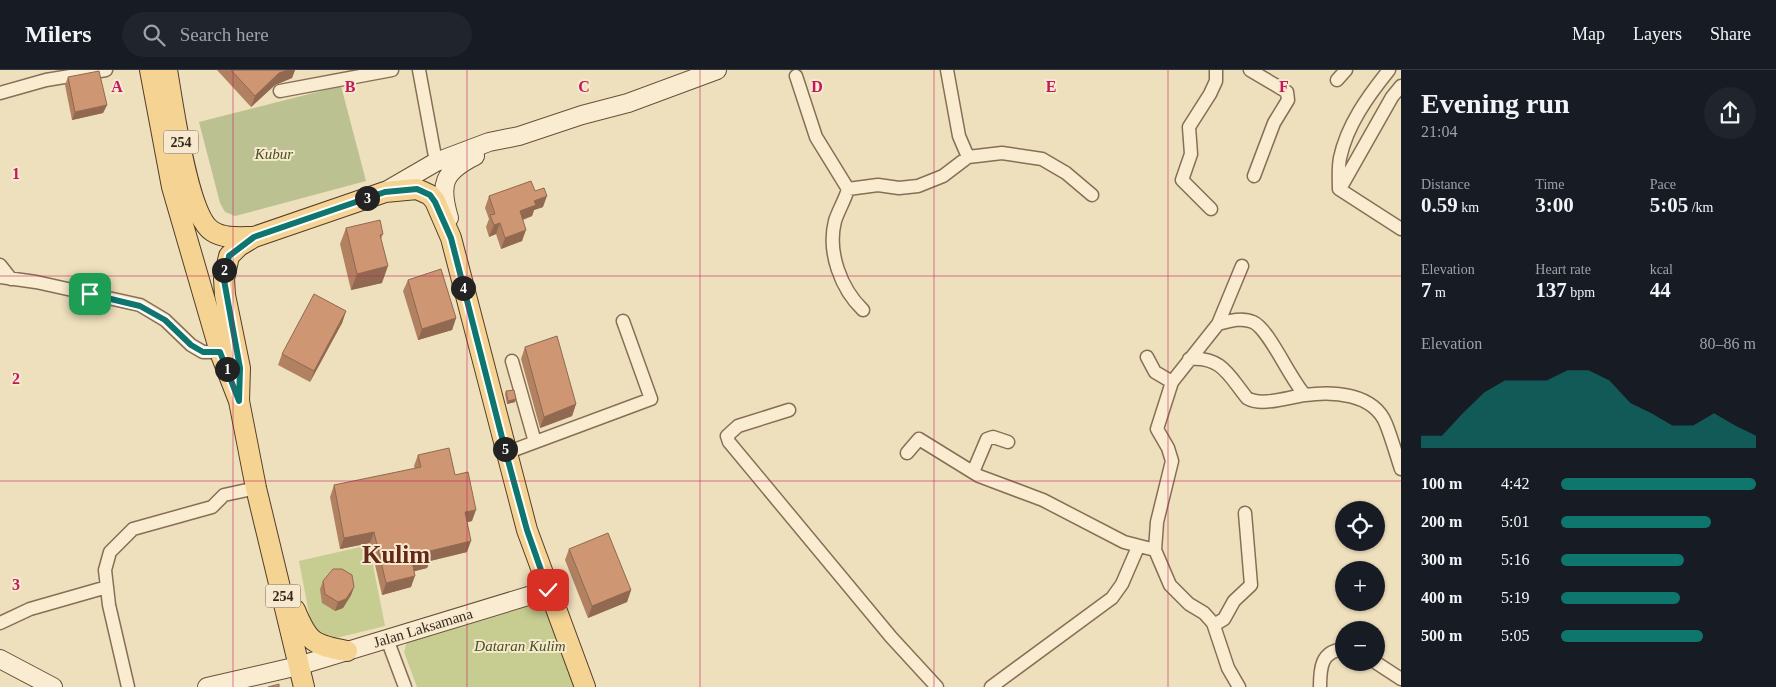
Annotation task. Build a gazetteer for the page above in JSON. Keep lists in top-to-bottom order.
{
  "streets": {
    "main road": ["254", "Jalan Laksamana"]
  },
  "crossings": [
    ["254", "Jalan Laksamana"]
  ],
  "districts": ["Kulim"],
  "parks": ["Kubur", "Dataran Kulim"],
  "page": {
    "header": "Milers",
    "search": "Search here",
    "nav": ["Map", "Layers", "Share"],
    "heading": ["Evening run", "21:04"],
    "stats": [
      ["Distance", "0.59 km"],
      ["Time", "3:00"],
      ["Pace", "5:05 /km"],
      ["Elevation", "7 m"],
      ["Heart rate", "137 bpm"],
      ["kcal", "44"]
    ],
    "pins": [
      "3",
      "2",
      "4",
      "1",
      "5"
    ],
    "chart": ["Elevation", "80–86 m"],
    "list": [
      {
        "name": "100 m",
        "note": "4:42"
      },
      {
        "name": "200 m",
        "note": "5:01"
      },
      {
        "name": "300 m",
        "note": "5:16"
      },
      {
        "name": "400 m",
        "note": "5:19"
      },
      {
        "name": "500 m",
        "note": "5:05"
      }
    ],
    "map_buttons": ["+", "−"]
  },
  "grid": {
    "columns": [
      "A",
      "B",
      "C",
      "D",
      "E",
      "F"
    ],
    "rows": ["1", "2", "3"]
  }
}
